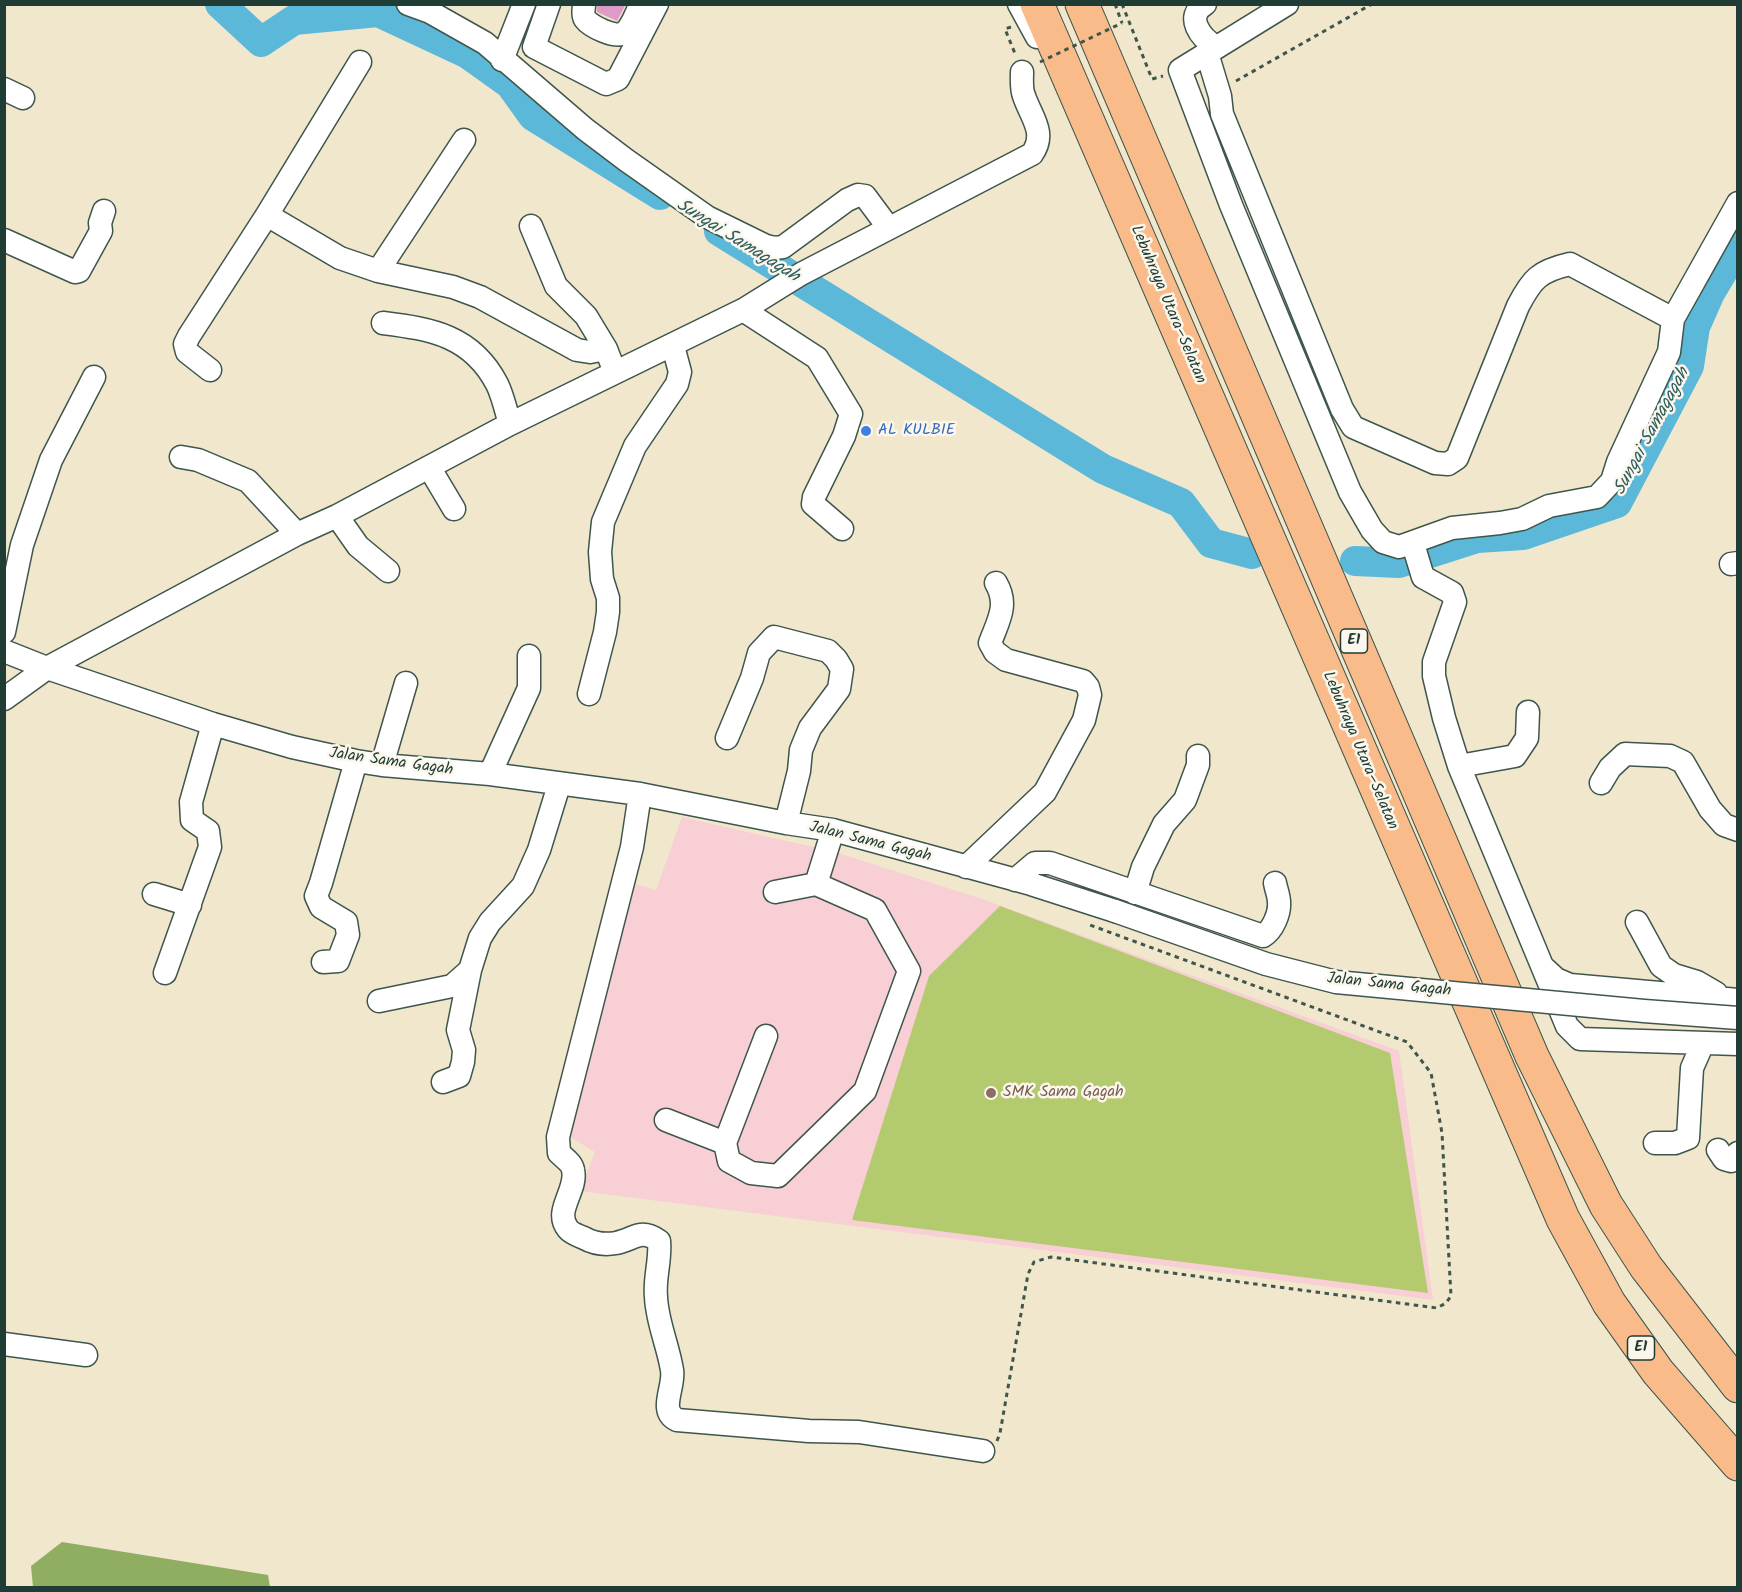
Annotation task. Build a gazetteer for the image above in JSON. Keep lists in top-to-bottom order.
{
  "streets": {
    "highway": ["Lebuhraya Utara–Selatan", "E1"],
    "street": ["Jalan Sama Gagah"]
  },
  "water": ["Sungai Samagagah"],
  "places": ["AL KULBIE", "SMK Sama Gagah"]
}
